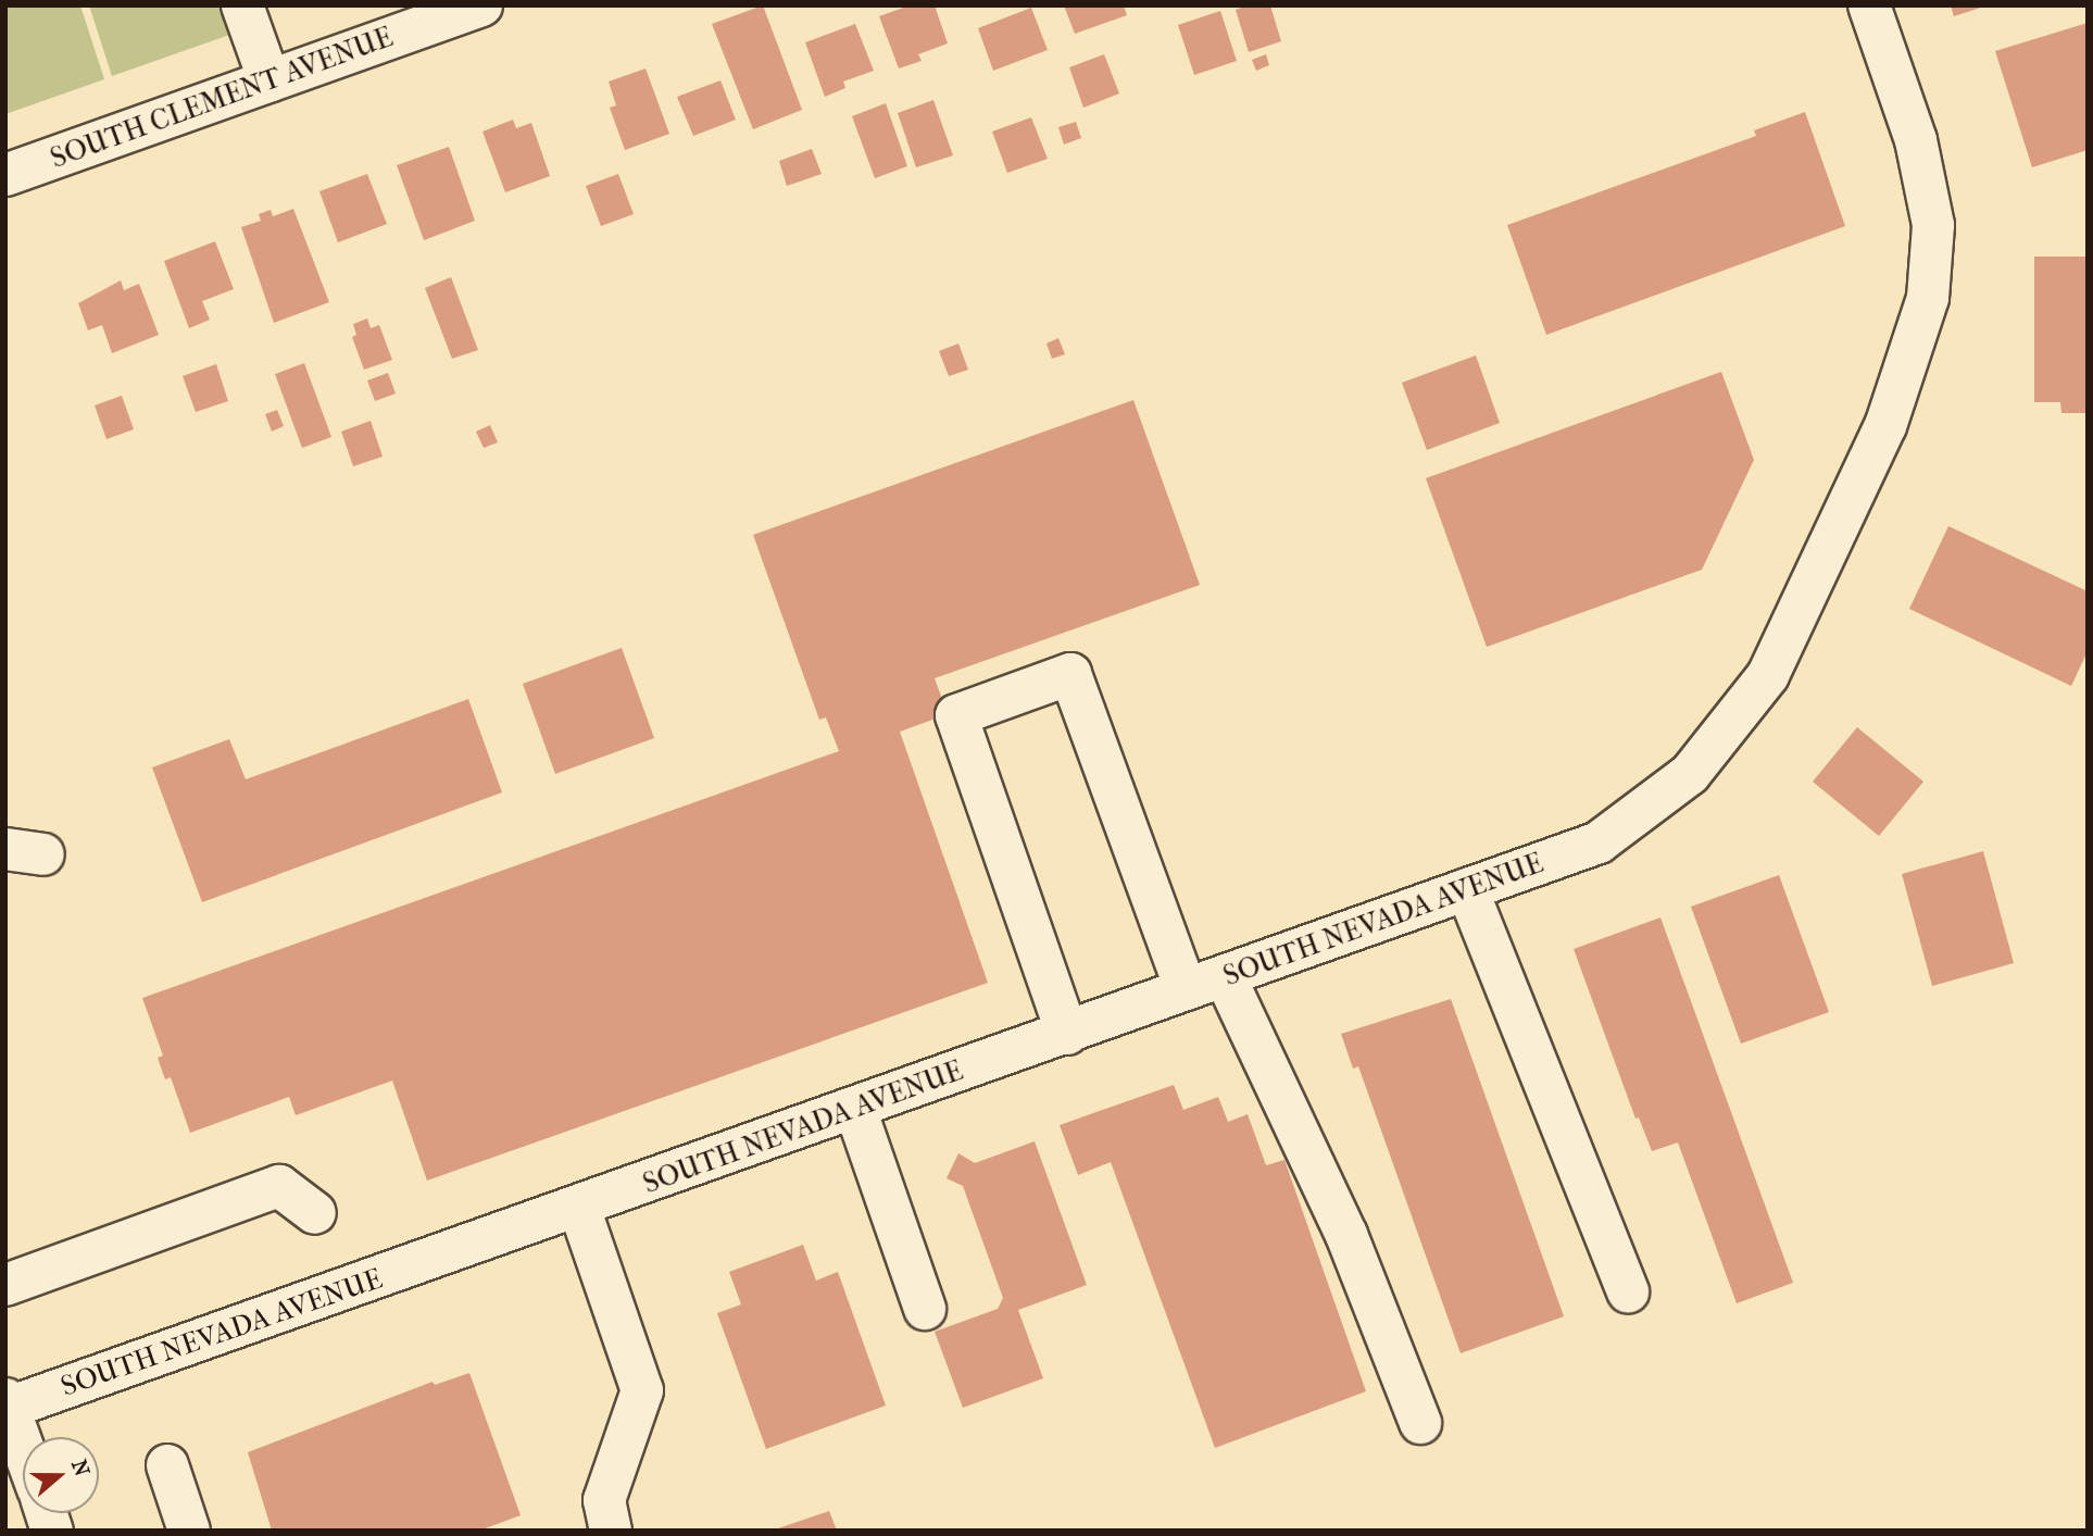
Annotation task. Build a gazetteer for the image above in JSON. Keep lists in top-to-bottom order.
{
  "streets": {
    "street": ["SOUTH CLEMENT AVENUE", "SOUTH NEVADA AVENUE"]
  },
  "north": "right"
}
